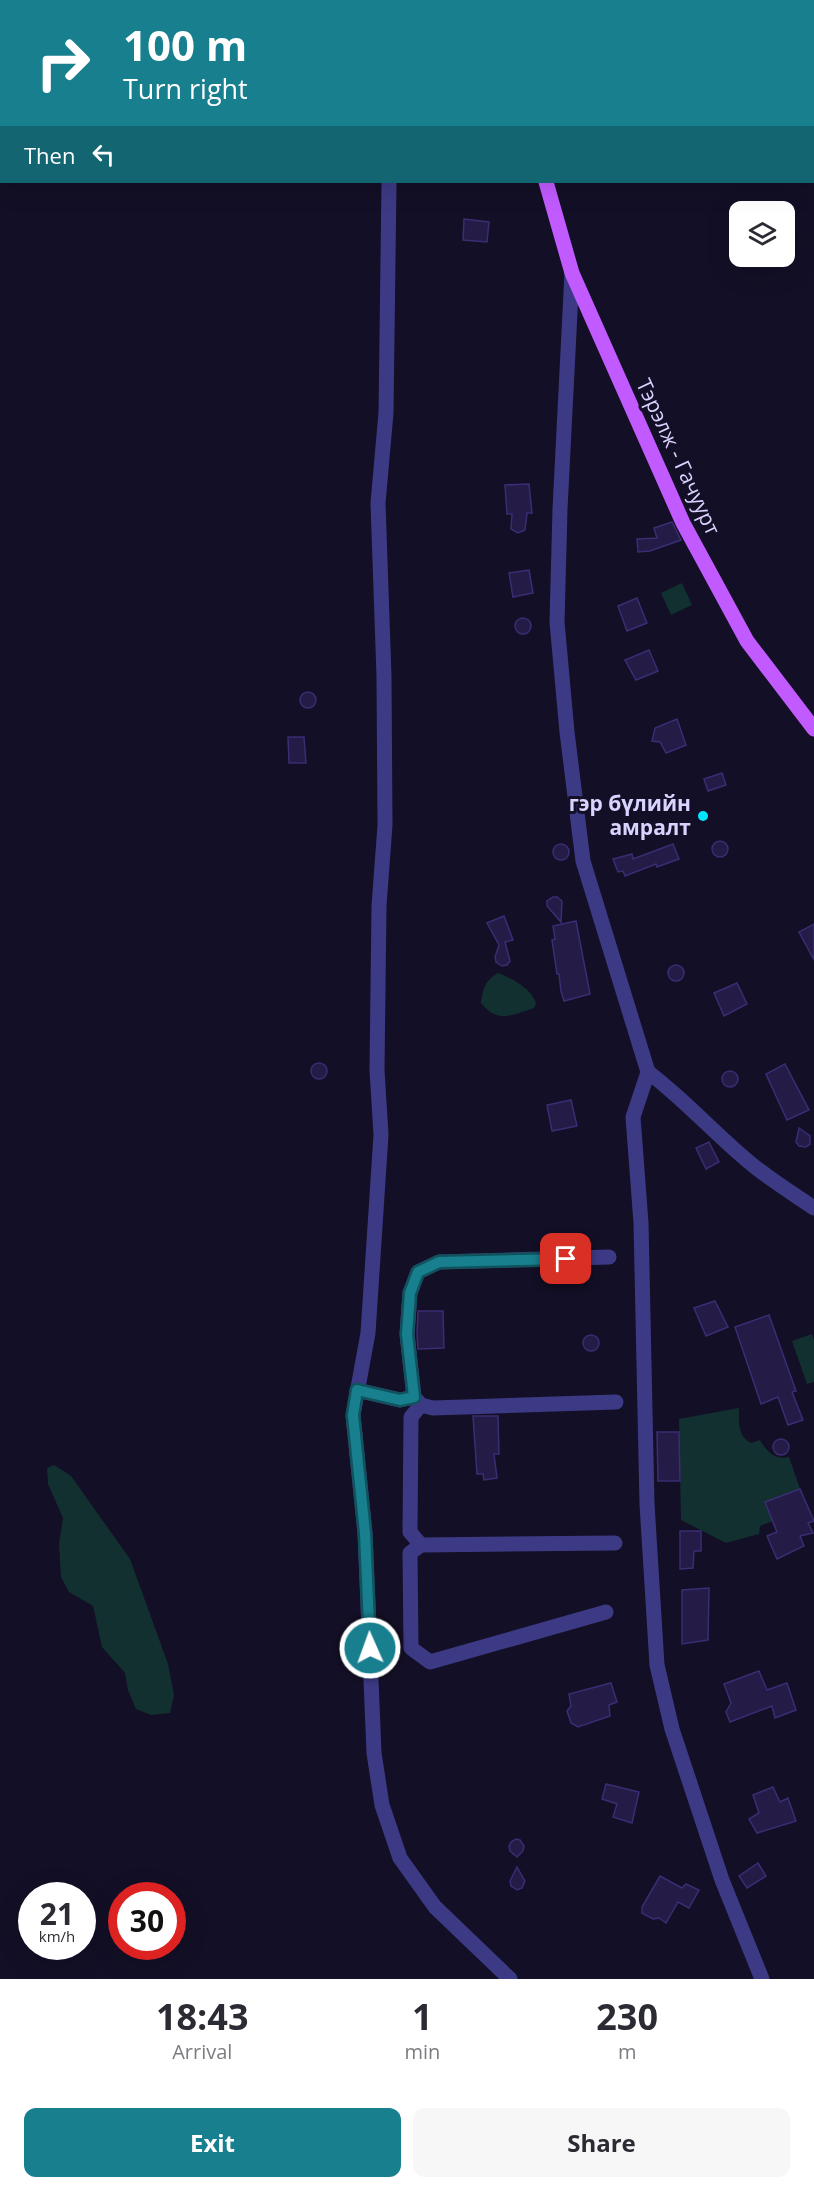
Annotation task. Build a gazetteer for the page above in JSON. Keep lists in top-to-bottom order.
{
  "streets": {
    "main road": ["Тэрэлж - Гачуурт"]
  },
  "places": ["гэр бүлийн амралт"],
  "page": {
    "turn": ["100 m", "Turn right"],
    "then": "Then",
    "speed": "21 km/h",
    "limit": "30",
    "eta": [
      "18:43",
      "Arrival",
      "1",
      "min",
      "230",
      "m"
    ],
    "buttons": ["Exit", "Share"]
  }
}
